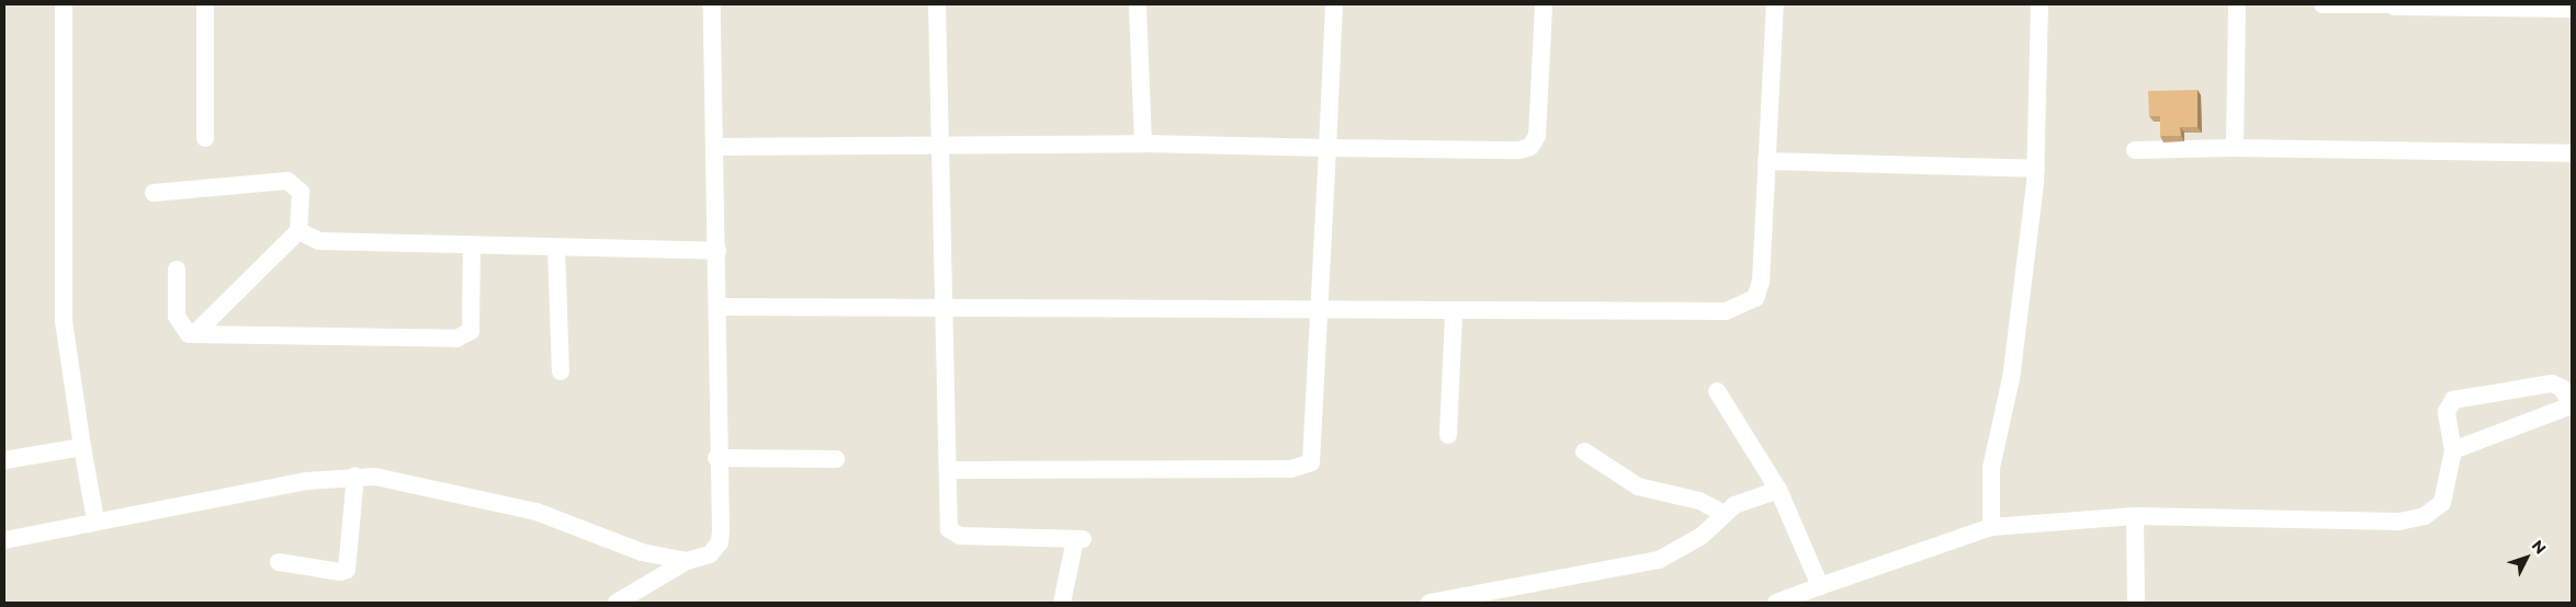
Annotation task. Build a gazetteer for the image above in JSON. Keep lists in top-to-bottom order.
{
  "north": "top right"
}
